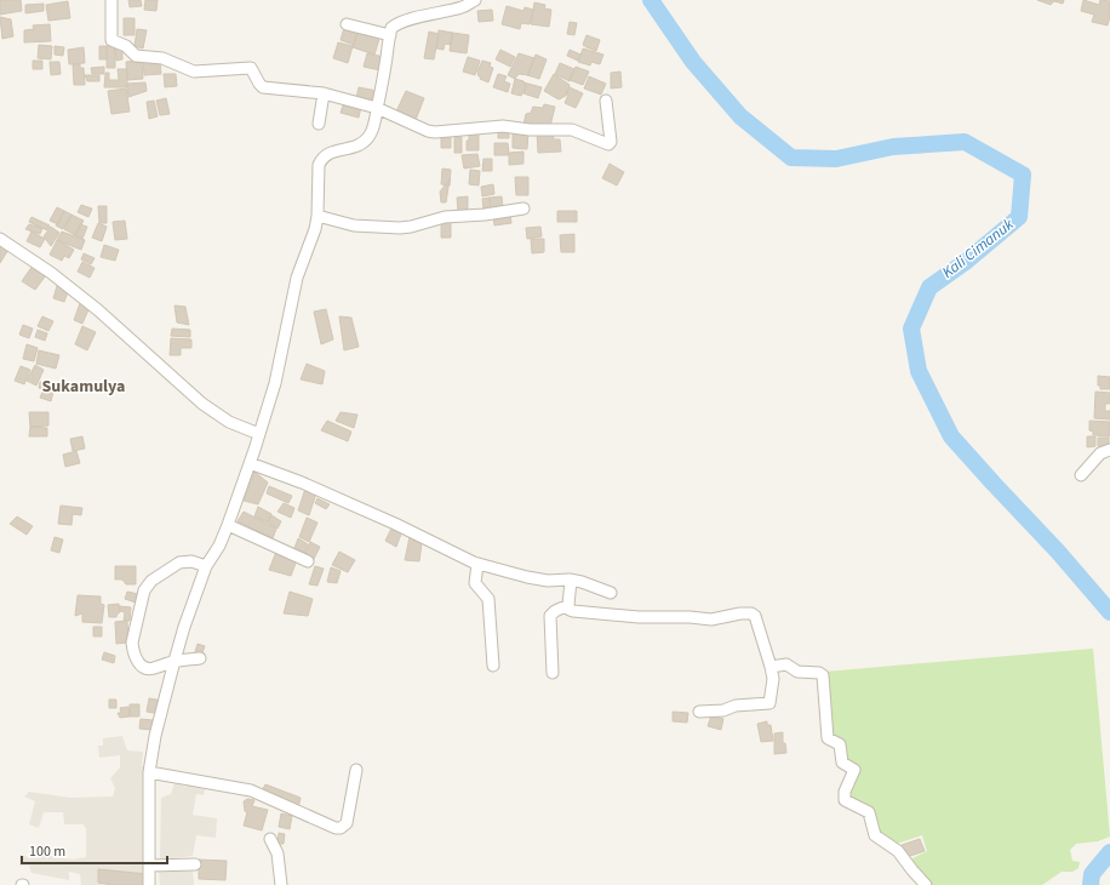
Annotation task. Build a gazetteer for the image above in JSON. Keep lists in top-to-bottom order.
{
  "districts": ["Sukamulya"],
  "water": ["Kali Cimanuk"],
  "scale_bar": "100 m"
}
